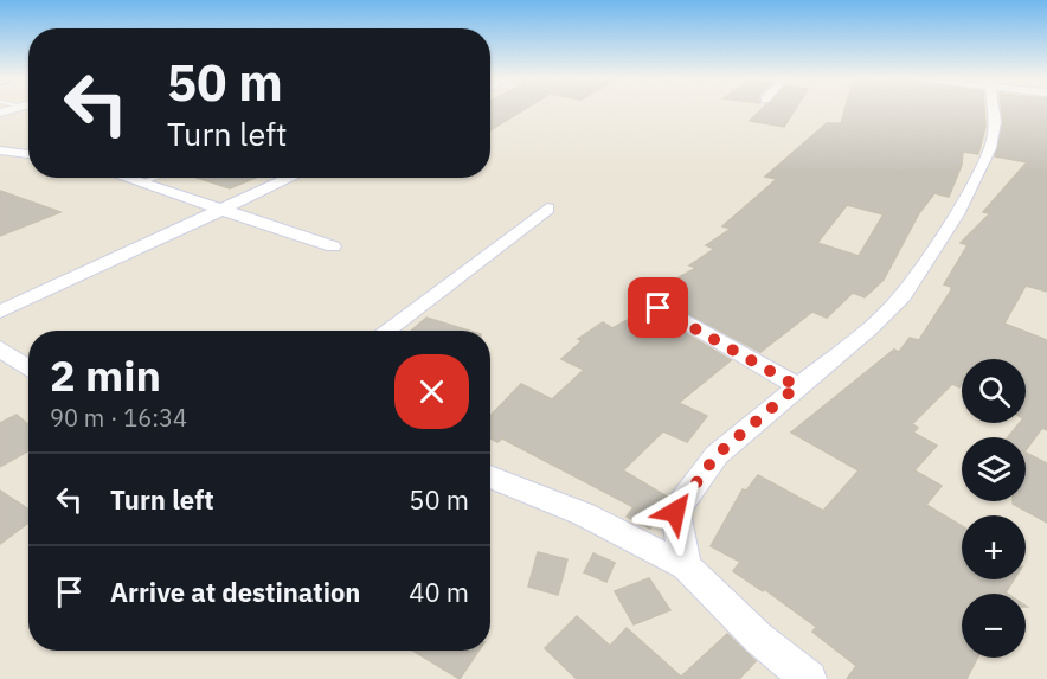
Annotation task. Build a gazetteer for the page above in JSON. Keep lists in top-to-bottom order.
{
  "page": {
    "turn": ["50 m", "Turn left"],
    "heading": ["2 min", "90 m · 16:34"],
    "map_buttons": ["+", "−"],
    "list": [
      {
        "name": "Turn left",
        "value": "50 m"
      },
      {
        "name": "Arrive at destination",
        "value": "40 m"
      }
    ]
  }
}
